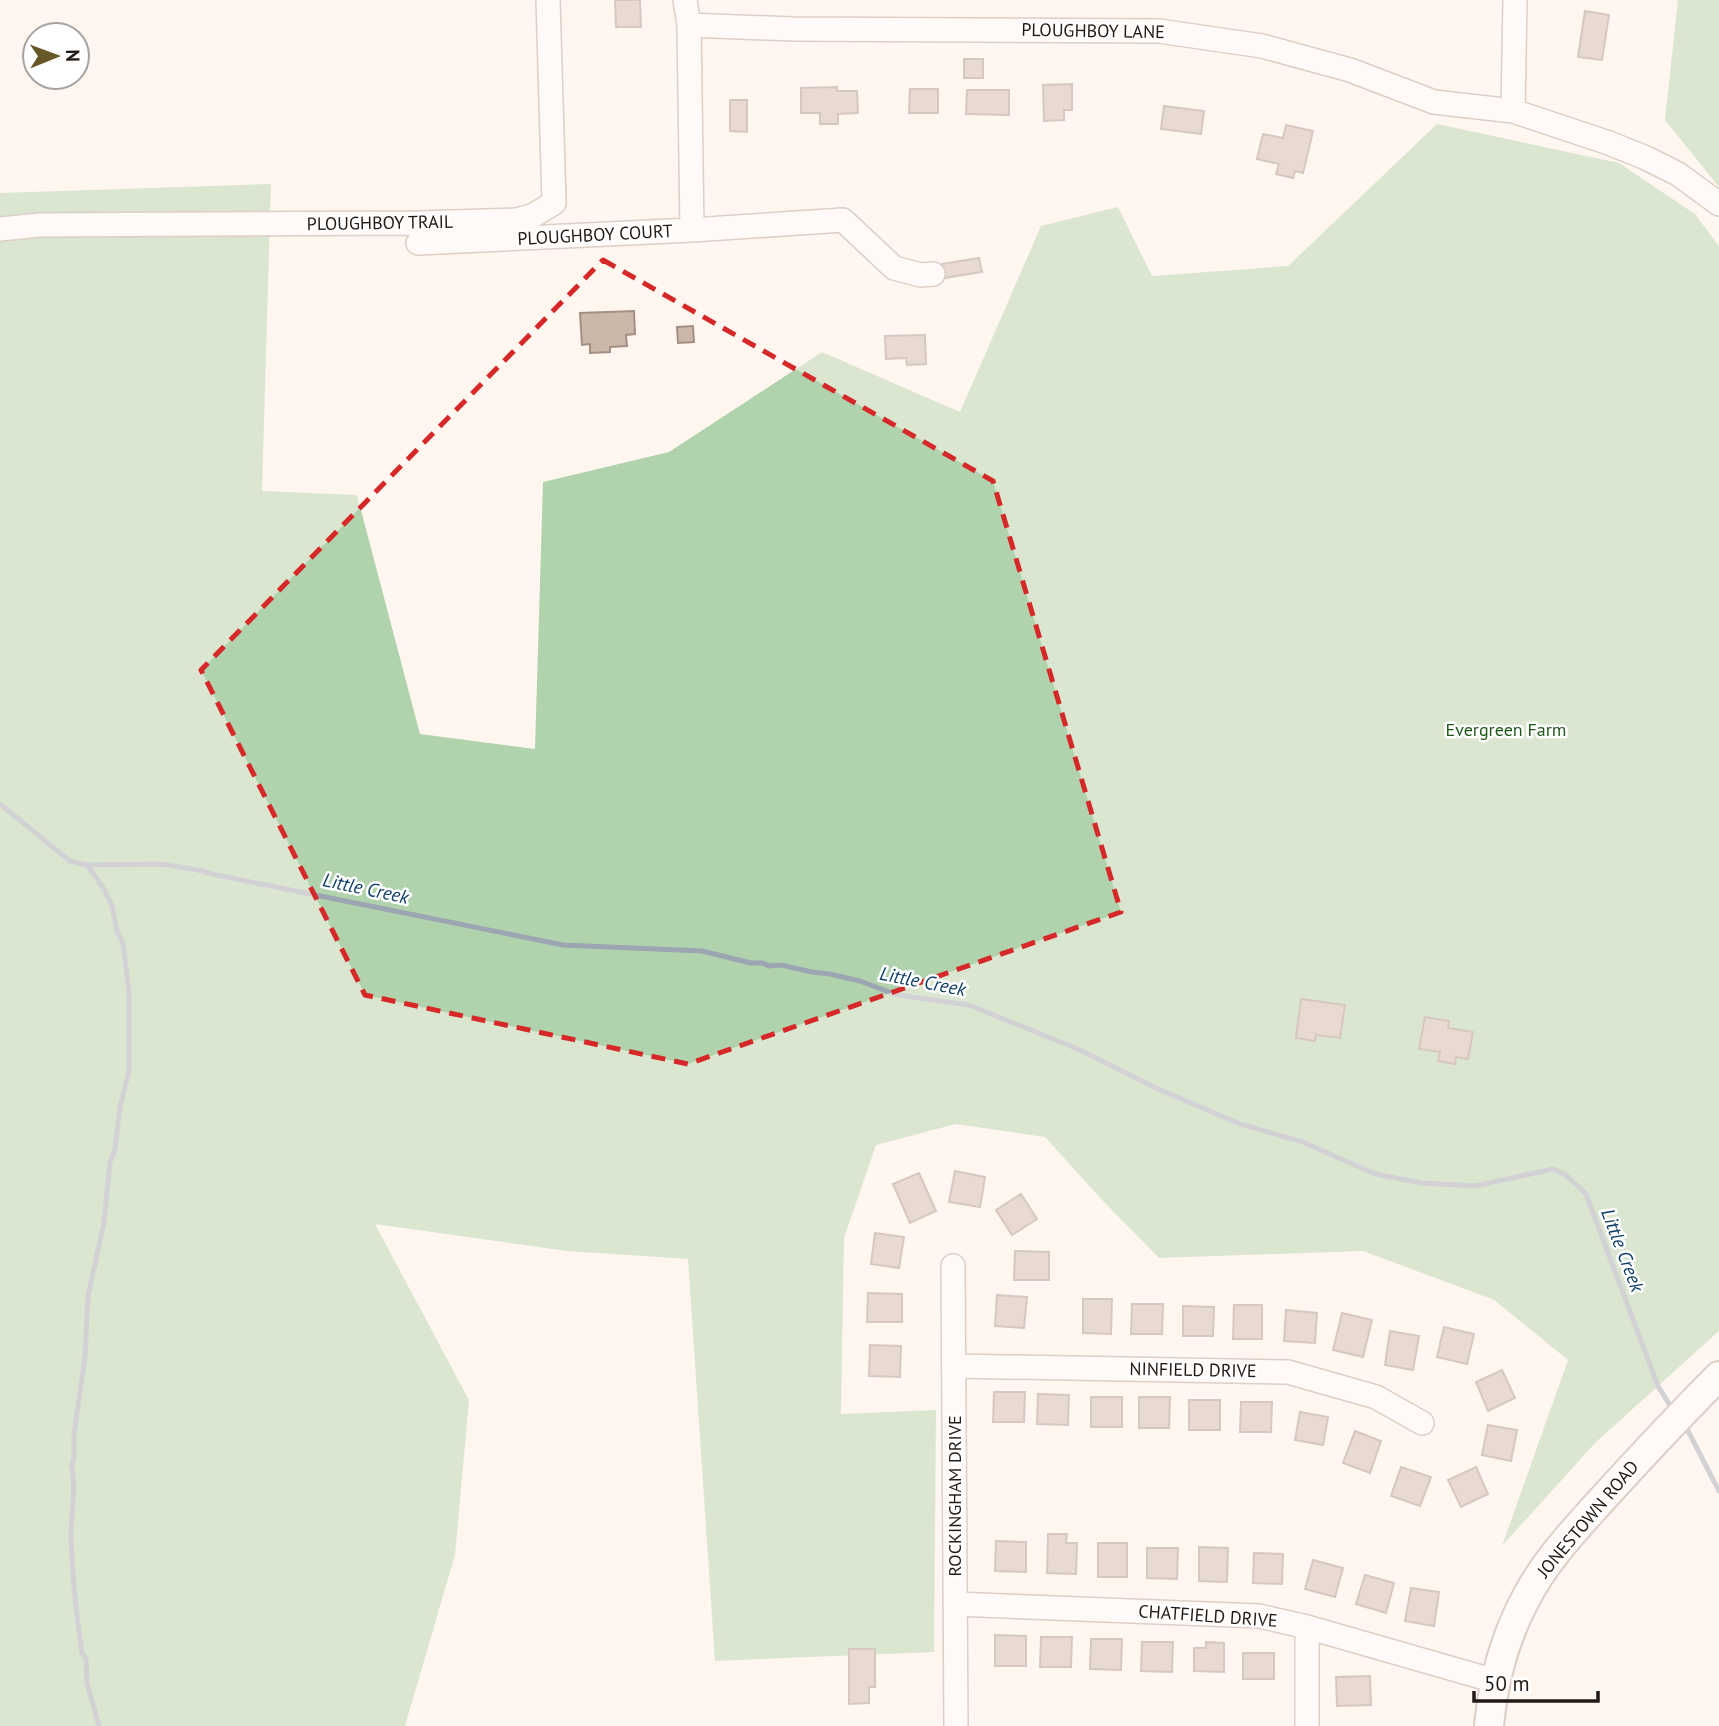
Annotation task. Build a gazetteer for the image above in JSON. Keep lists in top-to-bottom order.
{
  "streets": {
    "main road": ["JONESTOWN ROAD"],
    "street": [
      "PLOUGHBOY LANE",
      "PLOUGHBOY TRAIL",
      "PLOUGHBOY COURT",
      "NINFIELD DRIVE",
      "ROCKINGHAM DRIVE",
      "CHATFIELD DRIVE"
    ]
  },
  "crossings": [
    ["PLOUGHBOY LANE", "PLOUGHBOY COURT"],
    ["NINFIELD DRIVE", "ROCKINGHAM DRIVE"],
    ["ROCKINGHAM DRIVE", "CHATFIELD DRIVE"],
    ["JONESTOWN ROAD", "CHATFIELD DRIVE"]
  ],
  "water": ["Little Creek"],
  "parks": ["Evergreen Farm"],
  "scale_bar": "50 m",
  "north": "right"
}
